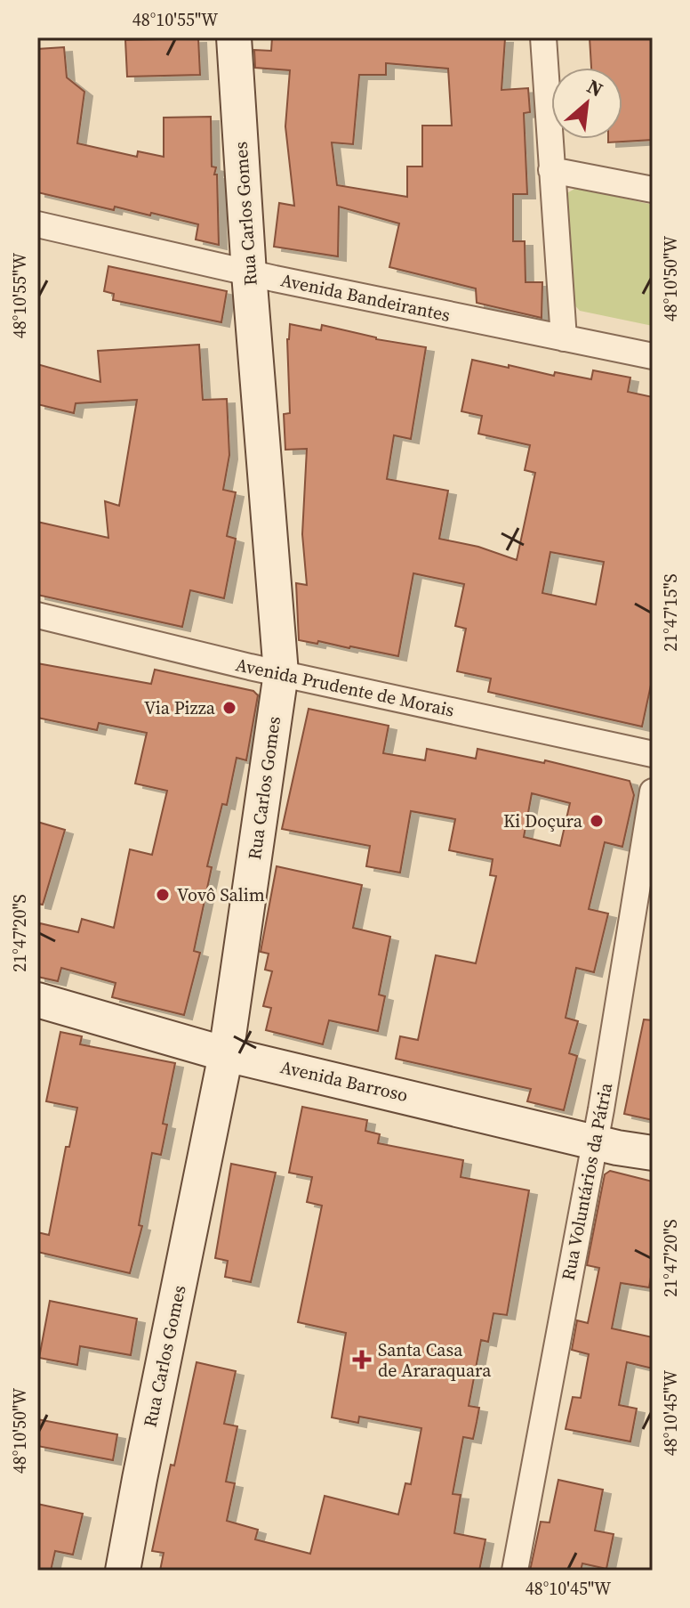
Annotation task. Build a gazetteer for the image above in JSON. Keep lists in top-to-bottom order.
{
  "streets": {
    "street": [
      "Rua Carlos Gomes",
      "Avenida Bandeirantes",
      "Avenida Prudente de Morais",
      "Avenida Barroso",
      "Rua Voluntários da Pátria"
    ]
  },
  "crossings": [
    ["Rua Carlos Gomes", "Avenida Bandeirantes"],
    ["Rua Carlos Gomes", "Avenida Prudente de Morais"],
    ["Rua Carlos Gomes", "Avenida Barroso"],
    ["Avenida Barroso", "Rua Voluntários da Pátria"]
  ],
  "places": {
    "other": ["Via Pizza", "Ki Doçura", "Vovô Salim"],
    "health": ["Santa Casa de Araraquara"]
  },
  "north": "top right",
  "coordinates": [
    "48°10'55\"W",
    "48°10'50\"W",
    "21°47'15\"S",
    "21°47'20\"S",
    "48°10'45\"W"
  ]
}
